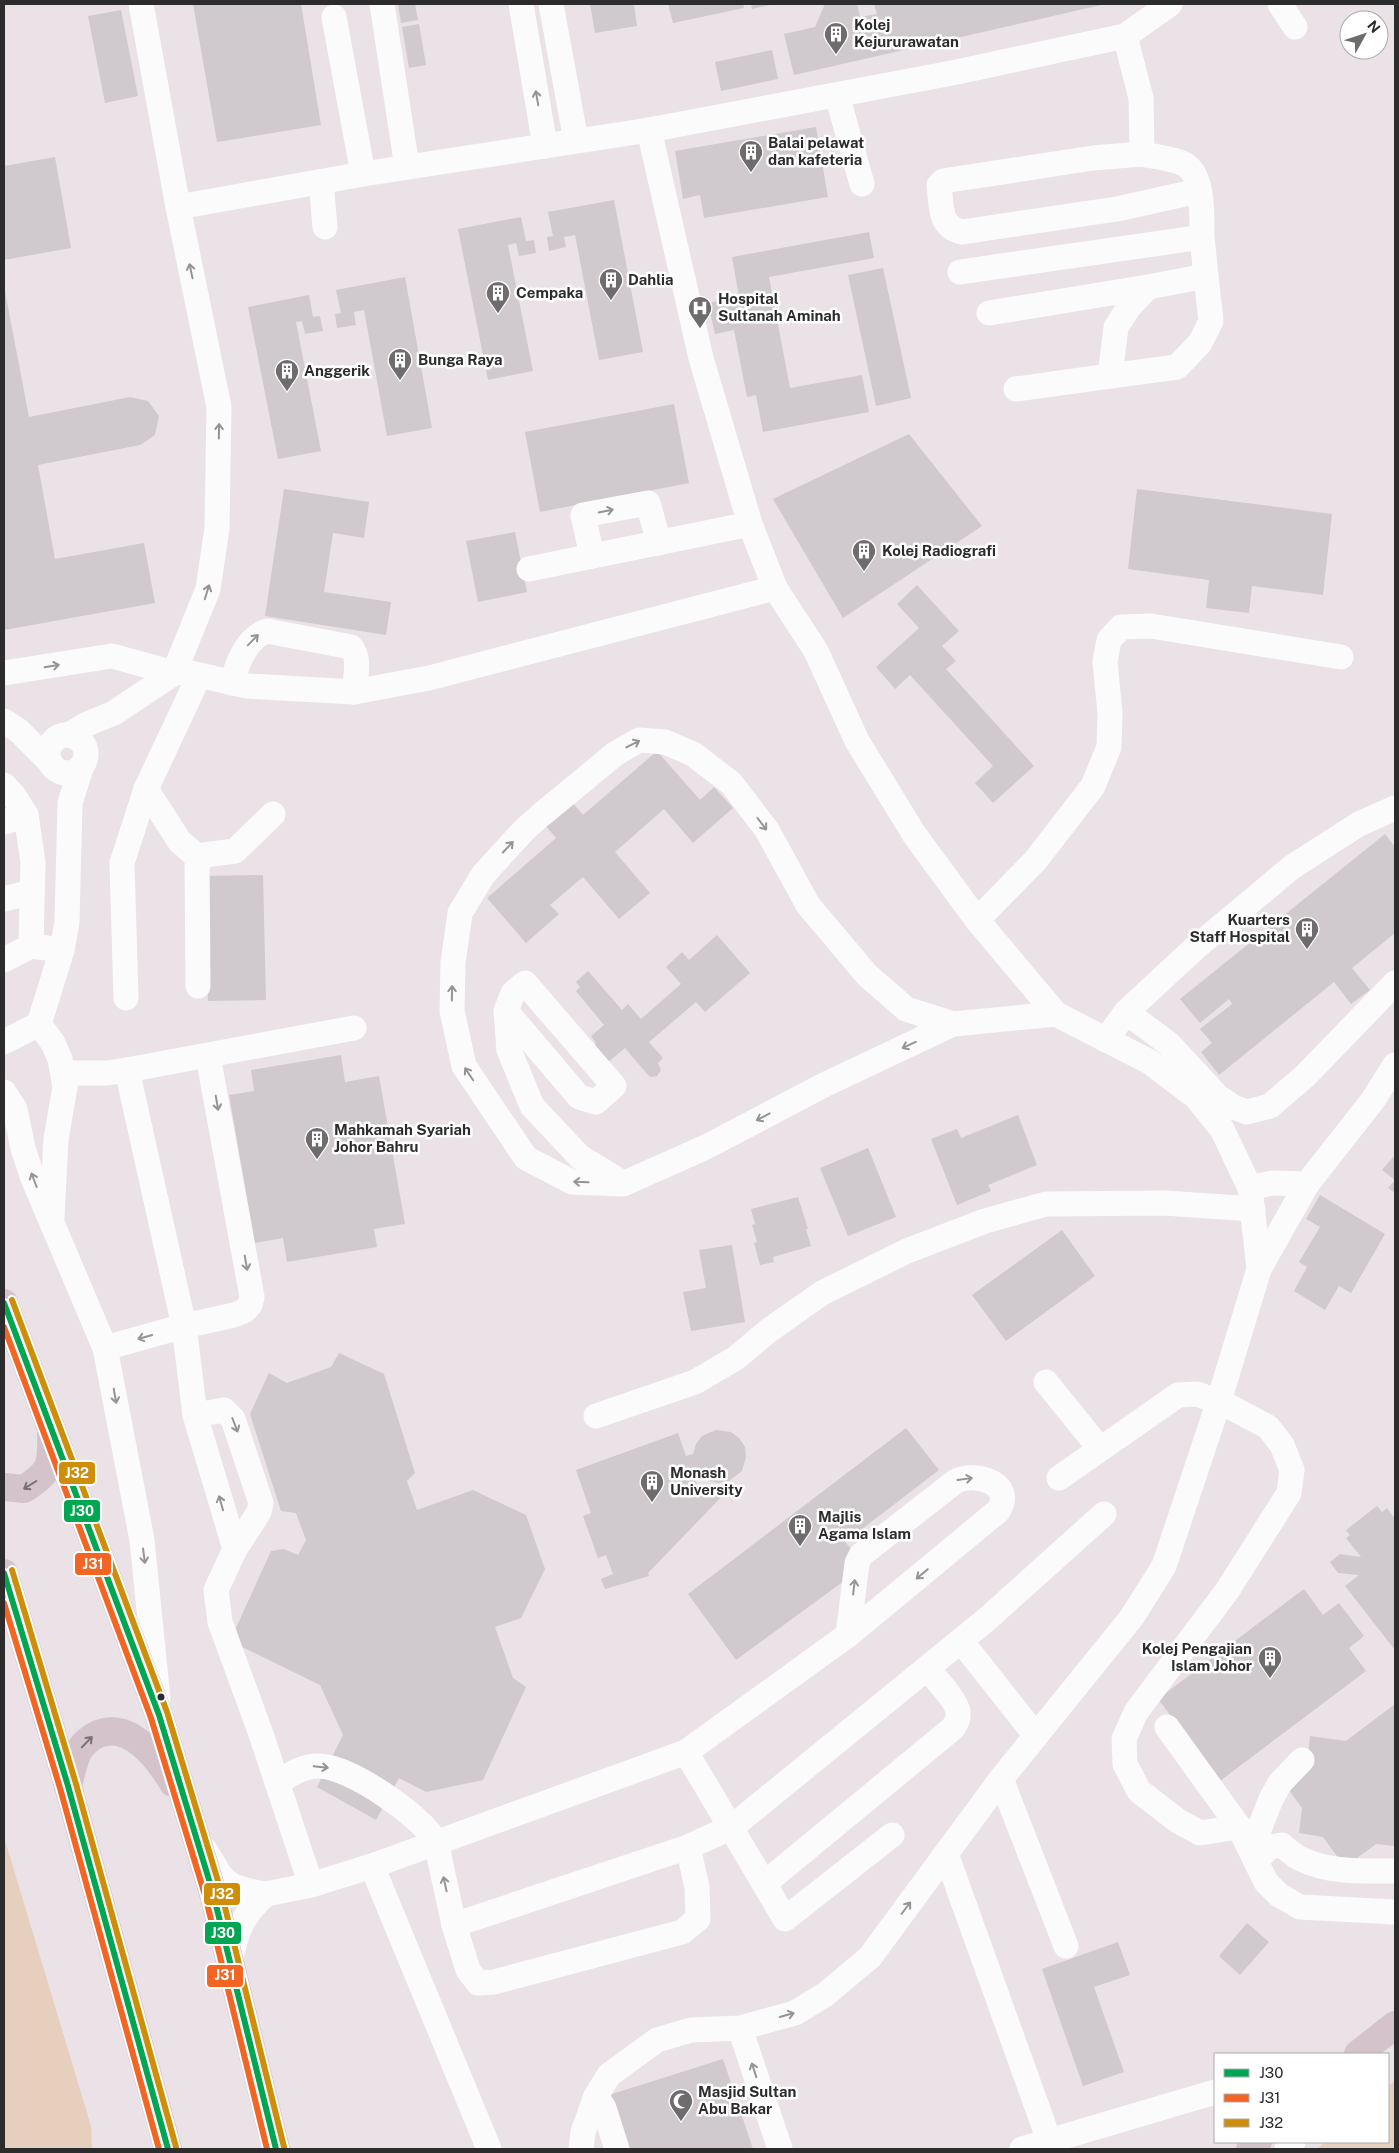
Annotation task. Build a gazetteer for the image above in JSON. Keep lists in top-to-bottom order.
{
  "places": {
    "building": [
      "Kolej Kejururawatan",
      "Balai pelawat dan kafeteria",
      "Dahlia",
      "Cempaka",
      "Bunga Raya",
      "Anggerik",
      "Kolej Radiografi",
      "Kuarters Staff Hospital",
      "Mahkamah Syariah Johor Bahru",
      "Monash University",
      "Majlis Agama Islam",
      "Kolej Pengajian Islam Johor"
    ],
    "hospital": ["Hospital Sultanah Aminah"],
    "mosque": ["Masjid Sultan Abu Bakar"]
  },
  "lines": ["transit line J32", "transit line J30", "transit line J31"],
  "legend": ["J30", "J31", "J32"],
  "north": "top right"
}
